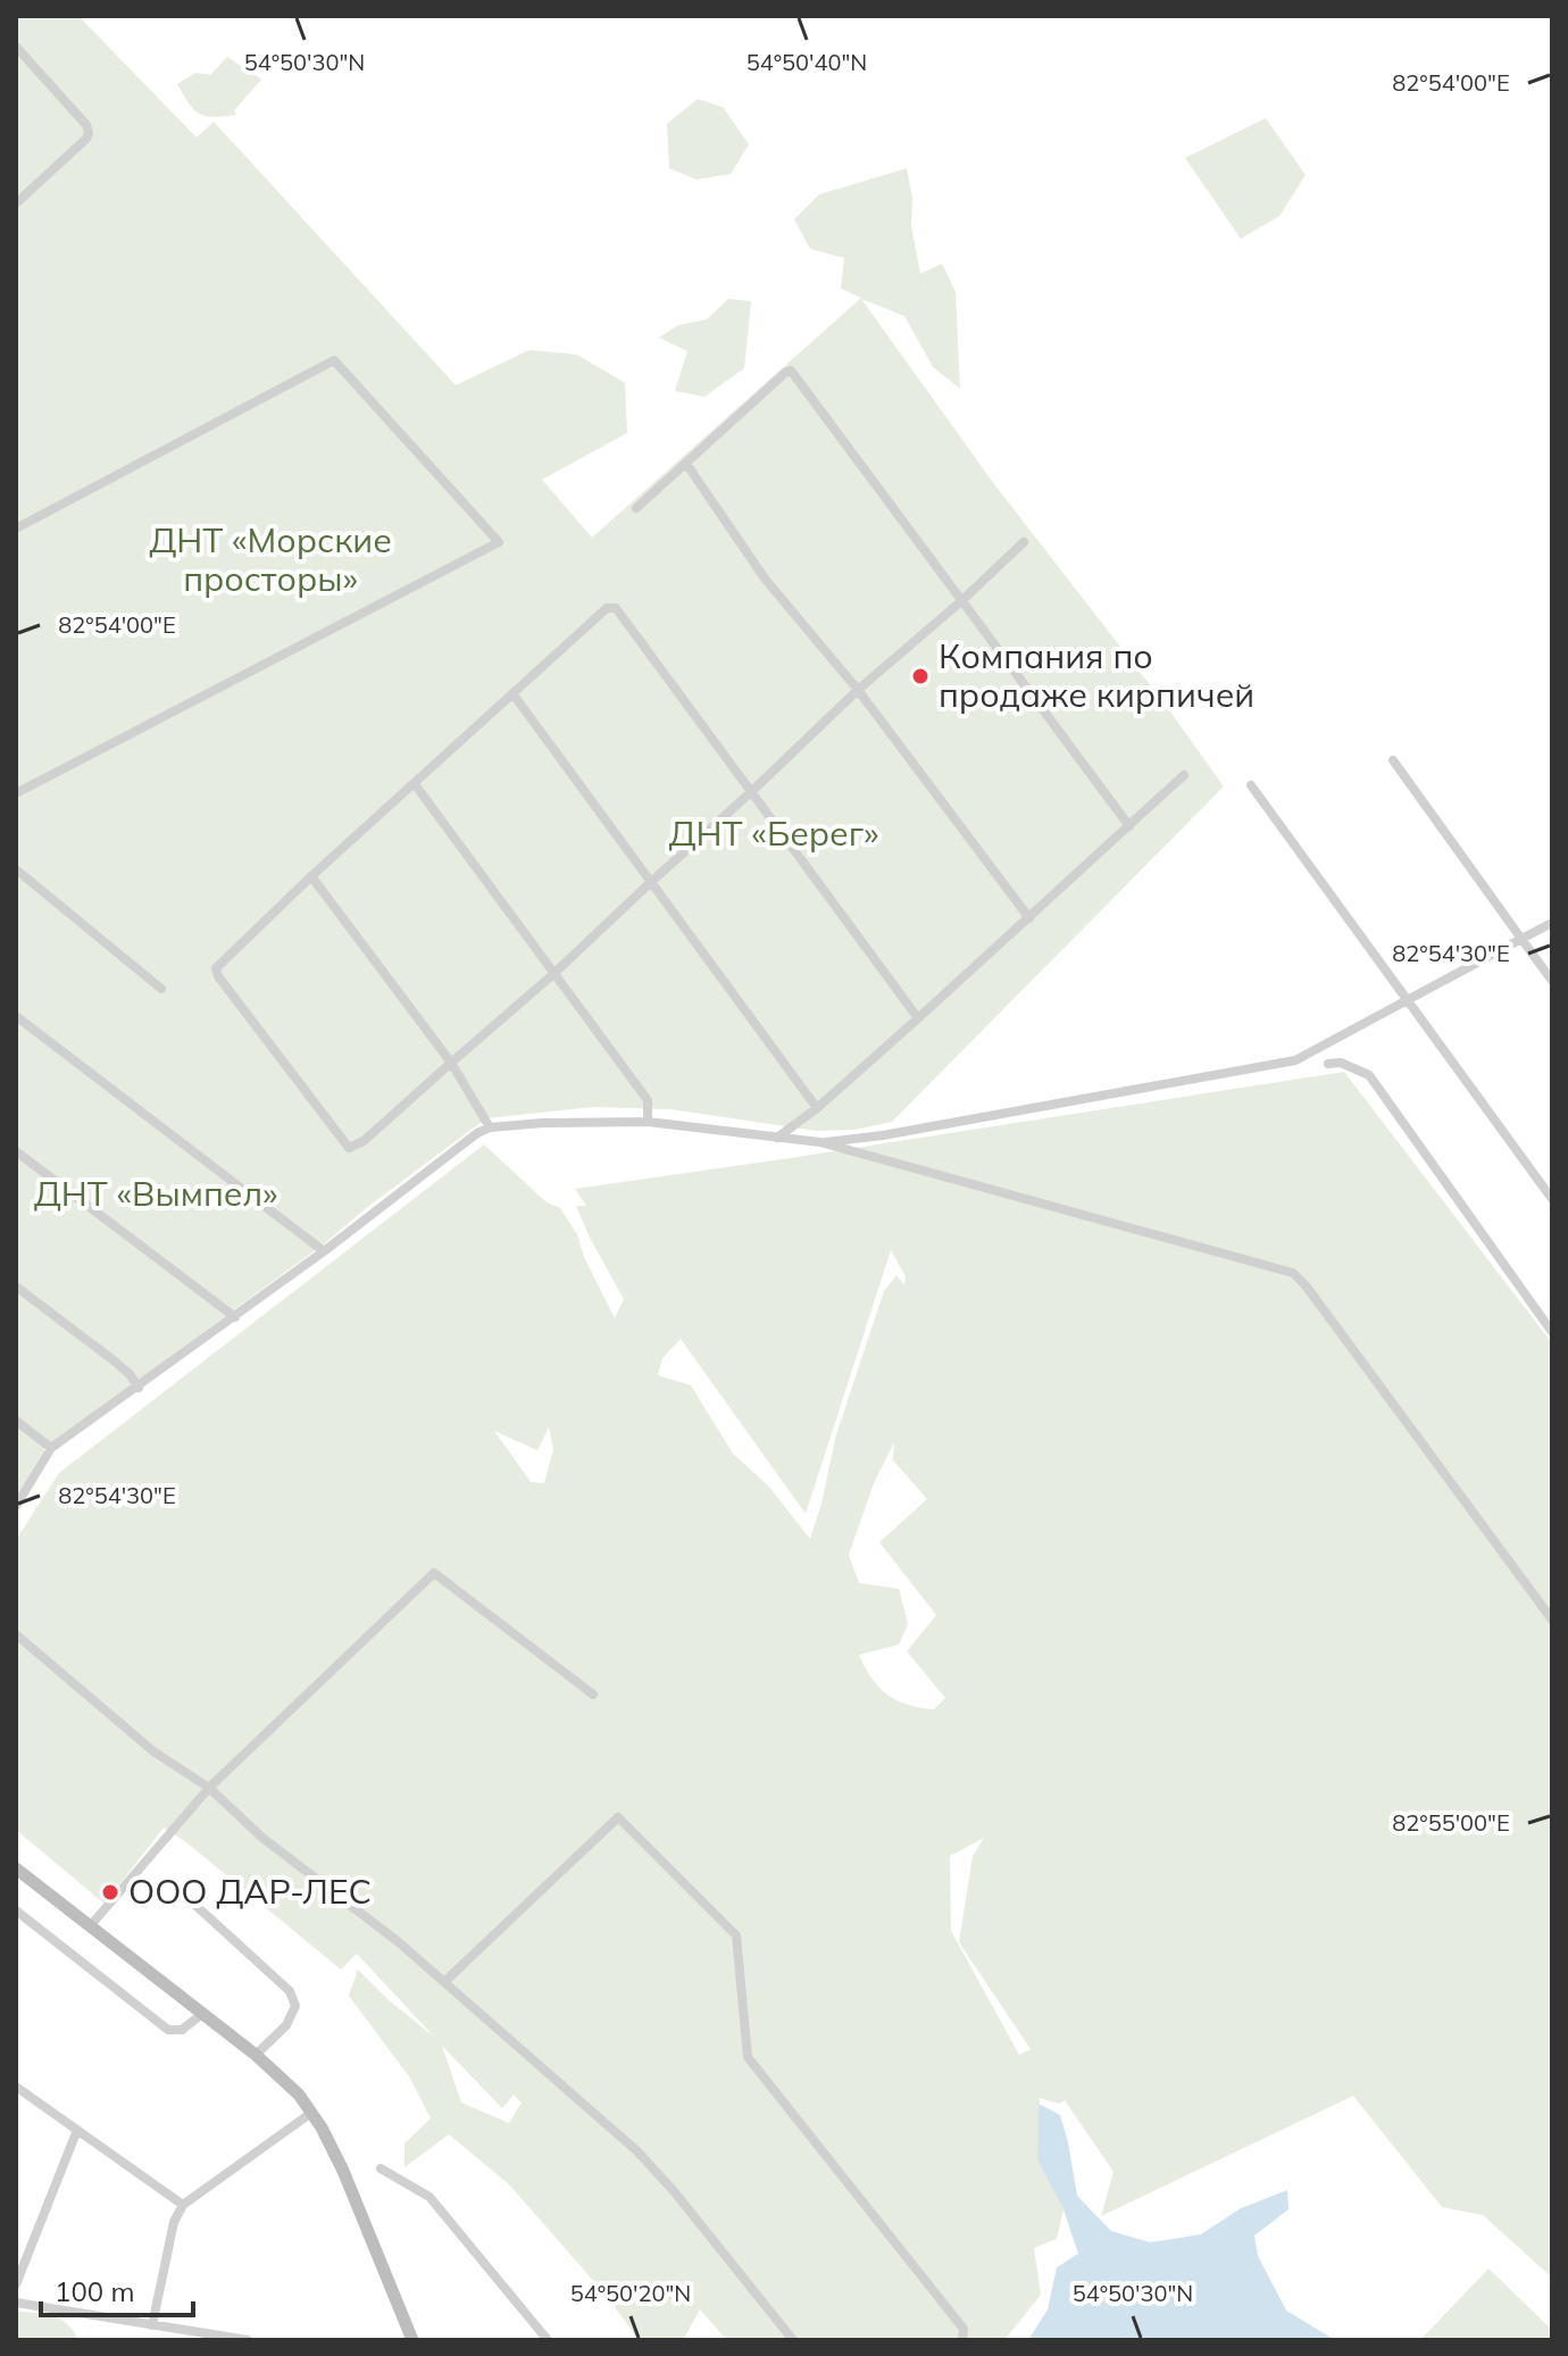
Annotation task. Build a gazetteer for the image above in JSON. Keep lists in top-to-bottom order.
{
  "parks": ["ДНТ «Морские просторы»", "ДНТ «Берег»", "ДНТ «Вымпел»"],
  "places": ["Компания по продаже кирпичей", "ООО ДАР-ЛЕС"],
  "scale_bar": "100 m",
  "coordinates": [
    "54°50'40\"N",
    "54°50'30\"N",
    "82°54'00\"E",
    "82°54'30\"E",
    "82°55'00\"E",
    "54°50'20\"N"
  ]
}
